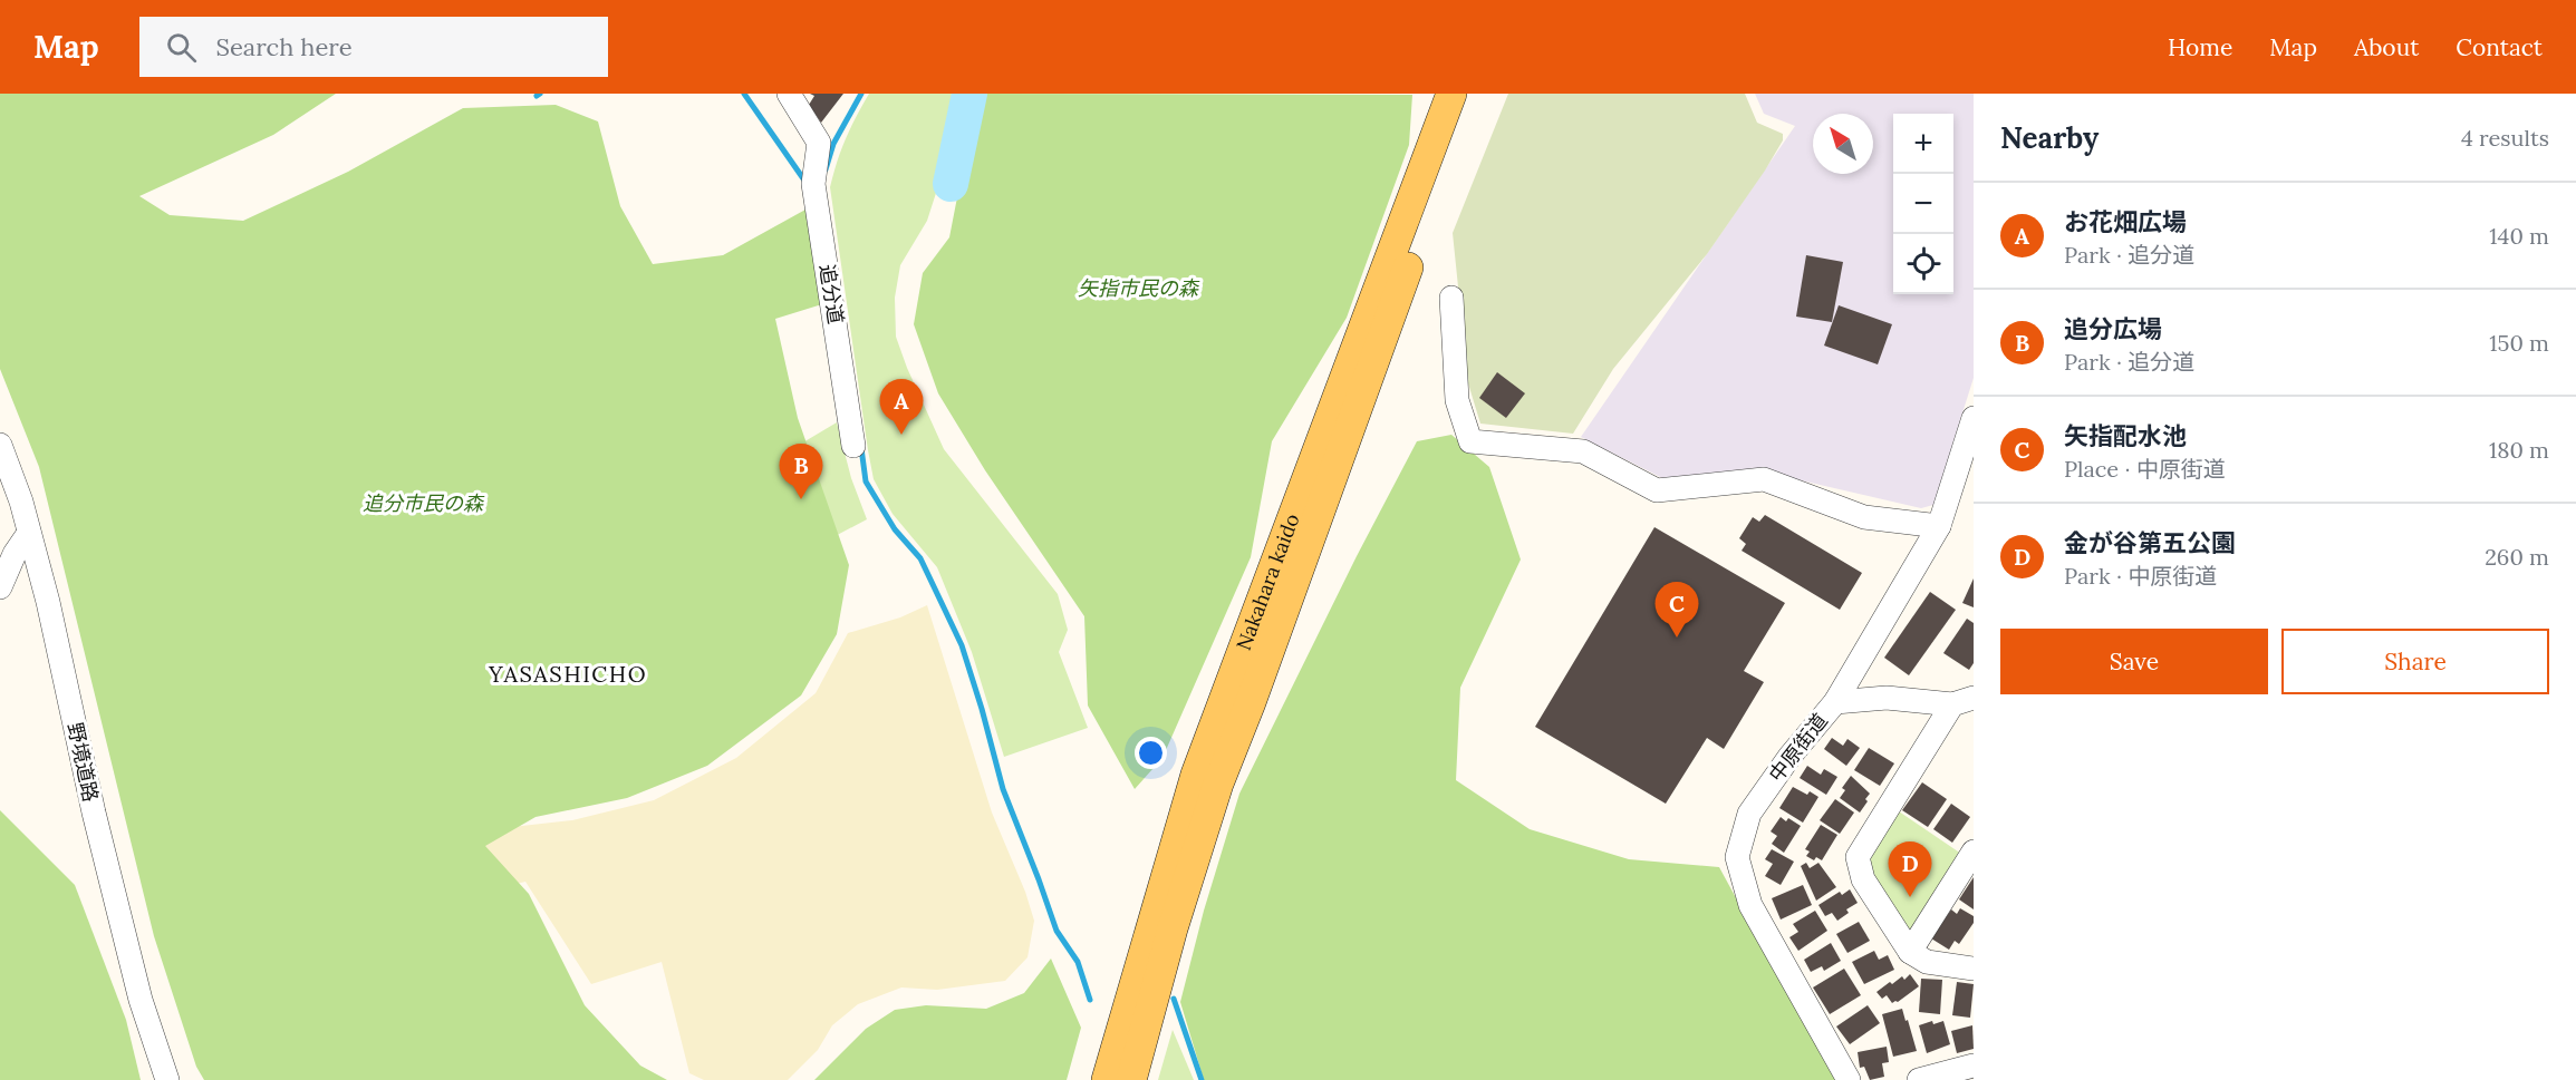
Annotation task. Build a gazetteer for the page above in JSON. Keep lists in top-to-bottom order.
{
  "streets": {
    "main road": ["Nakahara kaido"],
    "street": ["追分道", "中原街道", "野境道路"]
  },
  "districts": ["YASASHICHO"],
  "parks": ["矢指市民の森", "追分市民の森"],
  "north": "top left",
  "page": {
    "header": "Map",
    "search": "Search here",
    "nav": [
      "Home",
      "Map",
      "About",
      "Contact"
    ],
    "heading": ["Nearby", "4 results"],
    "map_buttons": ["+", "−"],
    "list": [
      {
        "mark": "A",
        "name": "お花畑広場",
        "note": "Park · 追分道",
        "value": "140 m"
      },
      {
        "mark": "B",
        "name": "追分広場",
        "note": "Park · 追分道",
        "value": "150 m"
      },
      {
        "mark": "C",
        "name": "矢指配水池",
        "note": "Place · 中原街道",
        "value": "180 m"
      },
      {
        "mark": "D",
        "name": "金が谷第五公園",
        "note": "Park · 中原街道",
        "value": "260 m"
      }
    ],
    "pins": [
      "A",
      "B",
      "C",
      "D"
    ],
    "buttons": ["Save", "Share"]
  }
}
